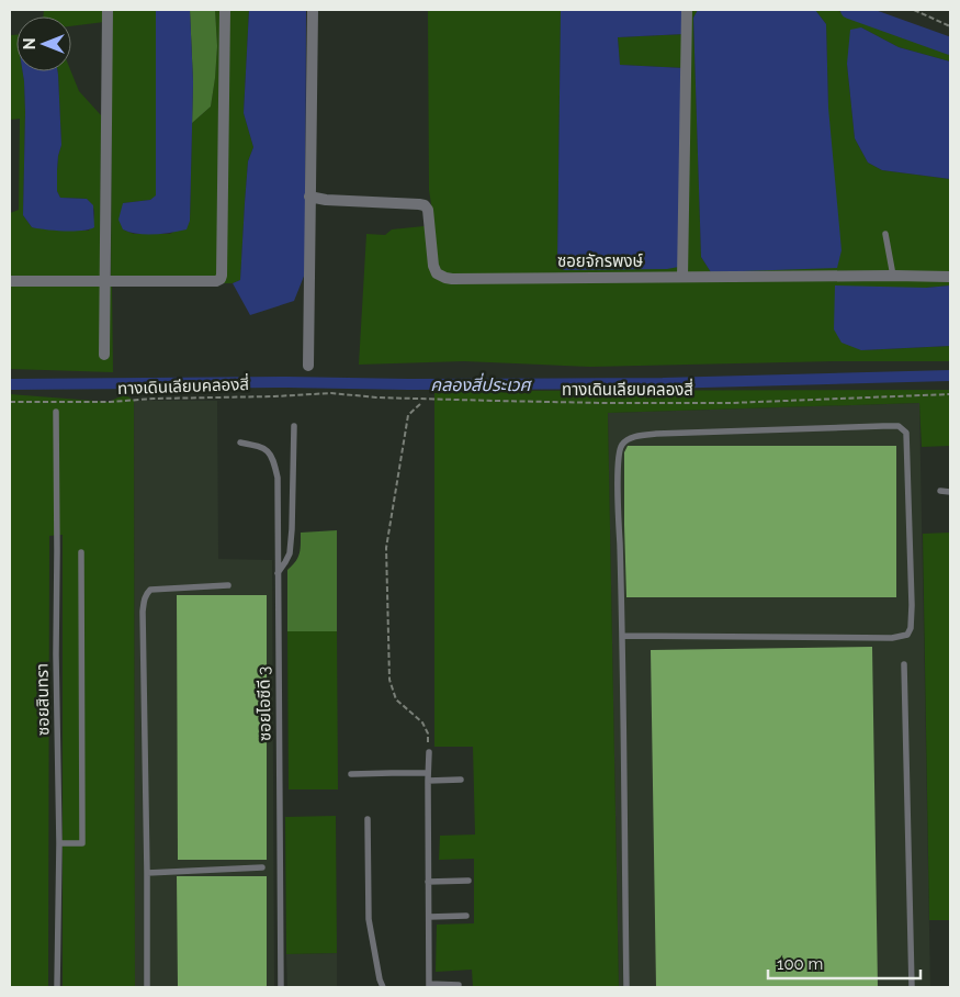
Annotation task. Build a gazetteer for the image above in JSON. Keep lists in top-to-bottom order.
{
  "streets": {
    "street": ["ซอยจักรพงษ์"],
    "lane": ["ซอยสินทรา", "ซอยไอซีดี 3"],
    "path": ["ทางเดินเลียบคลองสี่"]
  },
  "water": ["คลองสี่ประเวศ"],
  "scale_bar": "100 m",
  "north": "left"
}
